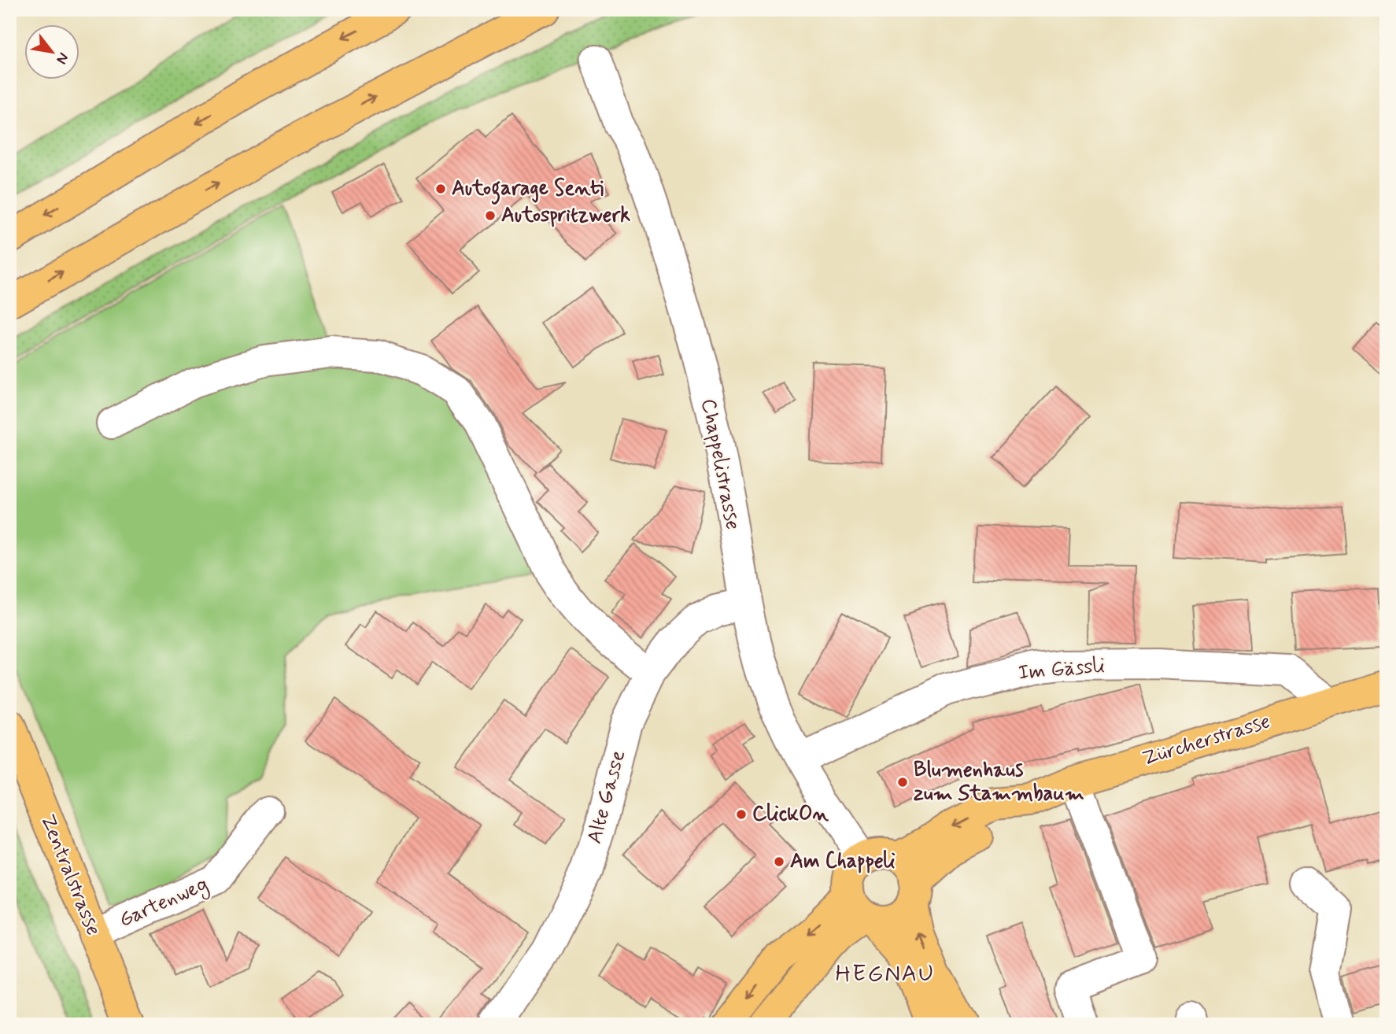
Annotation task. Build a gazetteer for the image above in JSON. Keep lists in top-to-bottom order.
{
  "streets": {
    "main road": ["Zürcherstrasse", "Zentralstrasse"],
    "street": [
      "Chappelistrasse",
      "Im Gässli",
      "Alte Gasse",
      "Gartenweg"
    ]
  },
  "crossings": [
    ["Chappelistrasse", "Im Gässli"],
    ["Chappelistrasse", "Zürcherstrasse"],
    ["Chappelistrasse", "Alte Gasse"],
    ["Im Gässli", "Zürcherstrasse"],
    ["Zentralstrasse", "Gartenweg"]
  ],
  "districts": ["HEGNAU"],
  "places": [
    "Autogarage Senti",
    "Autospritzwerk",
    "Blumenhaus zum Stammbaum",
    "ClickOn",
    "Am Chappeli"
  ],
  "north": "bottom right"
}
